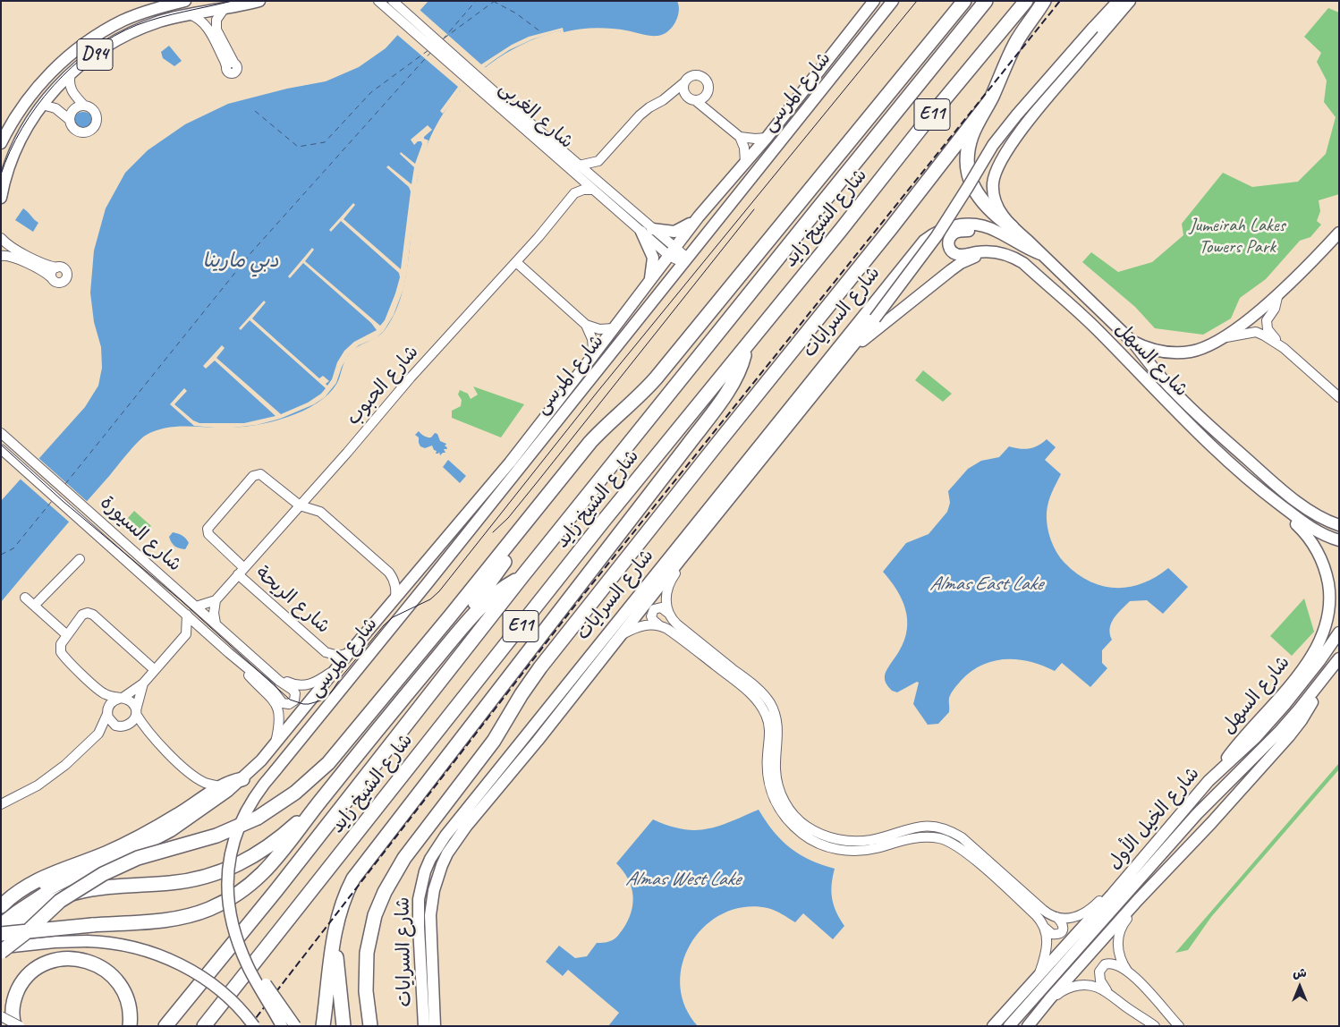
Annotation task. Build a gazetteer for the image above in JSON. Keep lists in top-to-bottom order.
{
  "streets": {
    "highway": ["E11", "شارع الشيخ زايد"],
    "main road": [
      "D94",
      "شارع المرسى",
      "شارع السرايات",
      "شارع السهل",
      "شارع الخيل الأول"
    ],
    "street": [
      "شارع الغربى",
      "شارع الحبوب",
      "شارع السيورة",
      "شارع الريحة"
    ]
  },
  "crossings": [
    ["شارع المرسى", "شارع الغربى"],
    ["شارع المرسى", "شارع الحبوب"],
    ["شارع المرسى", "شارع السيورة"],
    ["شارع المرسى", "شارع الريحة"],
    ["شارع الغربى", "شارع الحبوب"],
    ["شارع السرايات", "شارع السهل"],
    ["شارع السهل", "شارع الخيل الأول"],
    ["شارع الحبوب", "شارع الريحة"]
  ],
  "water": ["دبي مارينا", "Almas East Lake", "Almas West Lake"],
  "parks": ["Jumeirah Lakes Towers Park"],
  "north": "top"
}
